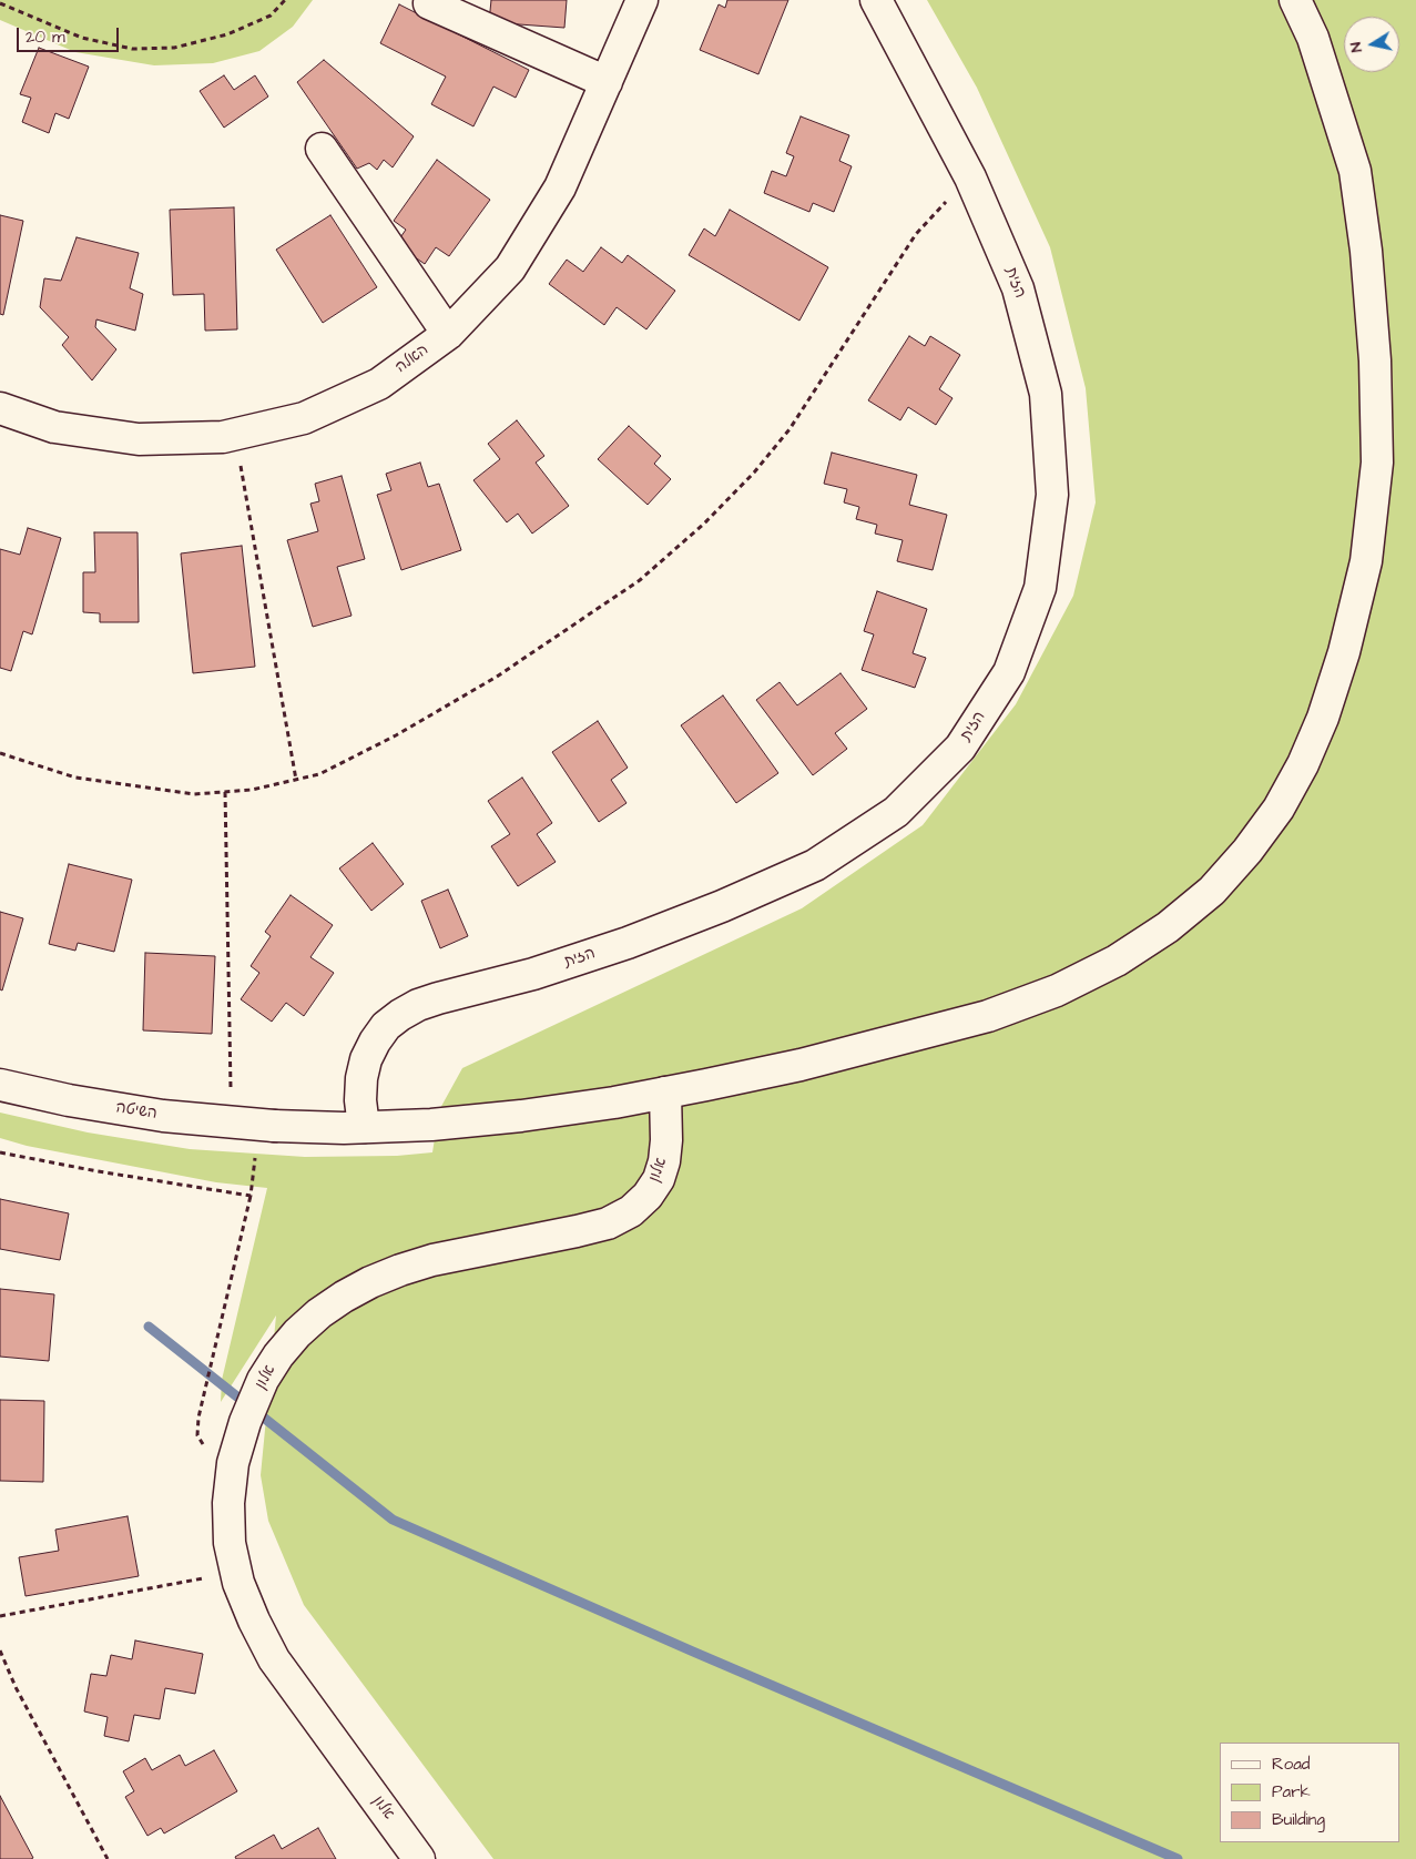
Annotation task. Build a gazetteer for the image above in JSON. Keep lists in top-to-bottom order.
{
  "streets": {
    "street": [
      "הזית",
      "האלה",
      "השיטה",
      "אלון"
    ]
  },
  "crossings": [
    ["הזית", "השיטה"],
    ["השיטה", "אלון"]
  ],
  "legend": ["Road", "Park", "Building"],
  "scale_bar": "20 m",
  "north": "left"
}
